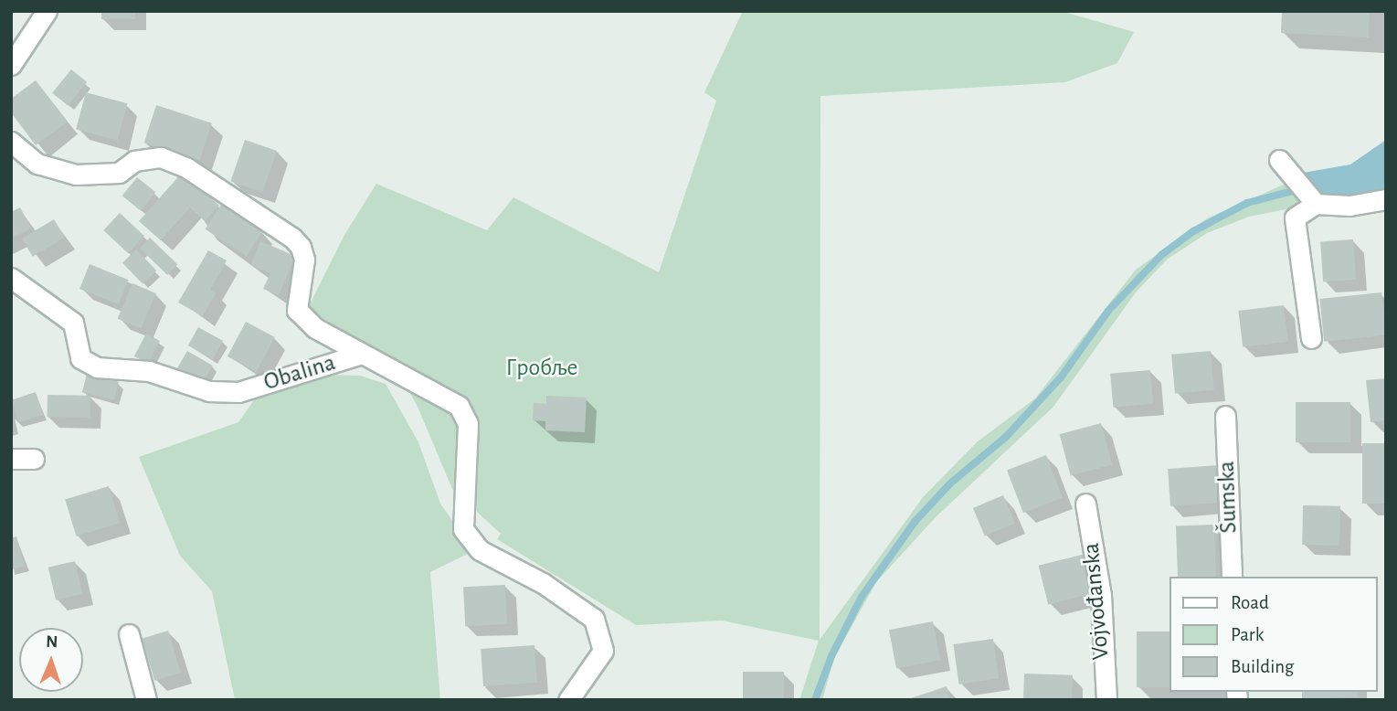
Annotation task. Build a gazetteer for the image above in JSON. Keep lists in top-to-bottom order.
{
  "streets": {
    "street": ["Obalina", "Šumska", "Vojvođanska"]
  },
  "parks": ["Гробље"],
  "legend": ["Road", "Park", "Building"],
  "north": "top"
}
